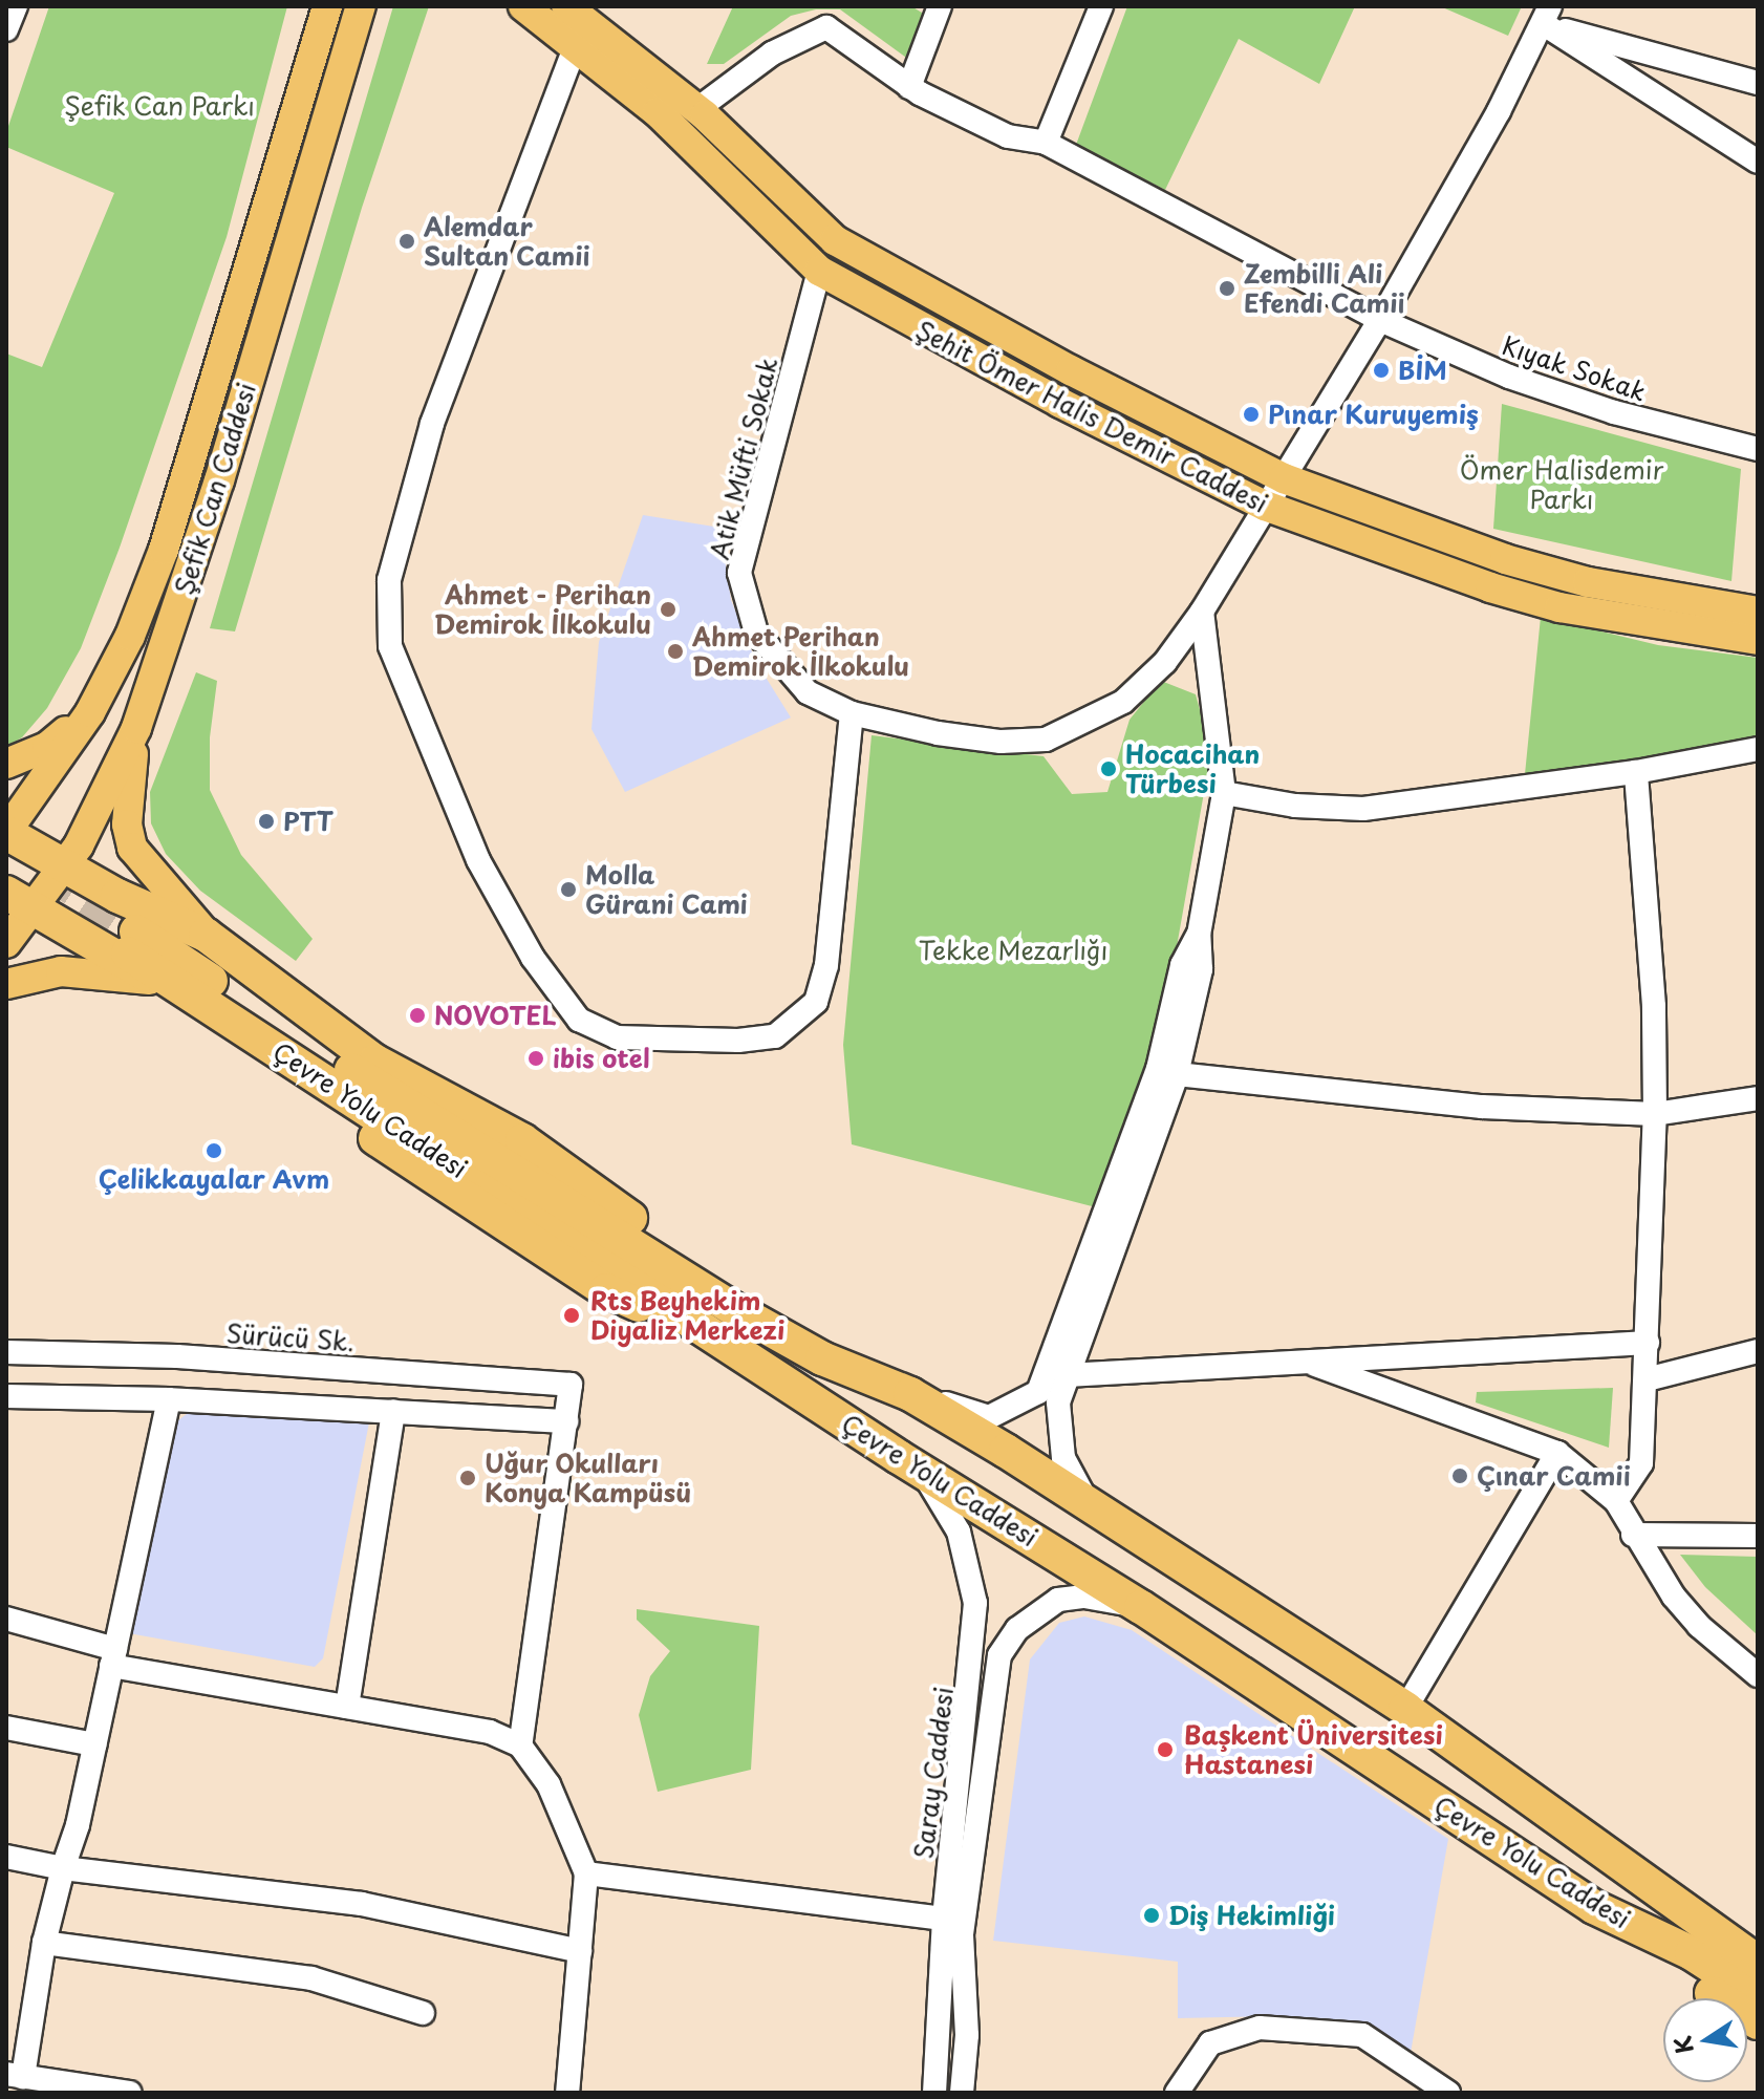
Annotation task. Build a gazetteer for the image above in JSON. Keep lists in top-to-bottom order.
{
  "streets": {
    "highway": ["Çevre Yolu Caddesi"],
    "main road": ["Şehit Ömer Halis Demir Caddesi", "Şefik Can Caddesi"],
    "street": [
      "Kıyak Sokak",
      "Atik Müfti Sokak",
      "Sürücü Sk.",
      "Saray Caddesi"
    ]
  },
  "crossings": [
    ["Kıyak Sokak", "Şehit Ömer Halis Demir Caddesi"],
    ["Kıyak Sokak", "Atik Müfti Sokak"],
    ["Şehit Ömer Halis Demir Caddesi", "Atik Müfti Sokak"],
    ["Çevre Yolu Caddesi", "Saray Caddesi"]
  ],
  "parks": ["Şefik Can Parkı", "Ömer Halisdemir Parkı", "Tekke Mezarlığı"],
  "places": [
    "Alemdar Sultan Camii",
    "Zembilli Ali Efendi Camii",
    "BİM",
    "Pınar Kuruyemiş",
    "Ahmet - Perihan Demirok İlkokulu",
    "Ahmet Perihan Demirok İlkokulu",
    "Hocacihan Türbesi",
    "PTT",
    "Molla Gürani Cami",
    "NOVOTEL",
    "ibis otel",
    "Çelikkayalar Avm",
    "Rts Beyhekim Diyaliz Merkezi",
    "Çınar Camii",
    "Uğur Okulları Konya Kampüsü",
    "Başkent Üniversitesi Hastanesi",
    "Diş Hekimliği"
  ],
  "north": "left"
}
